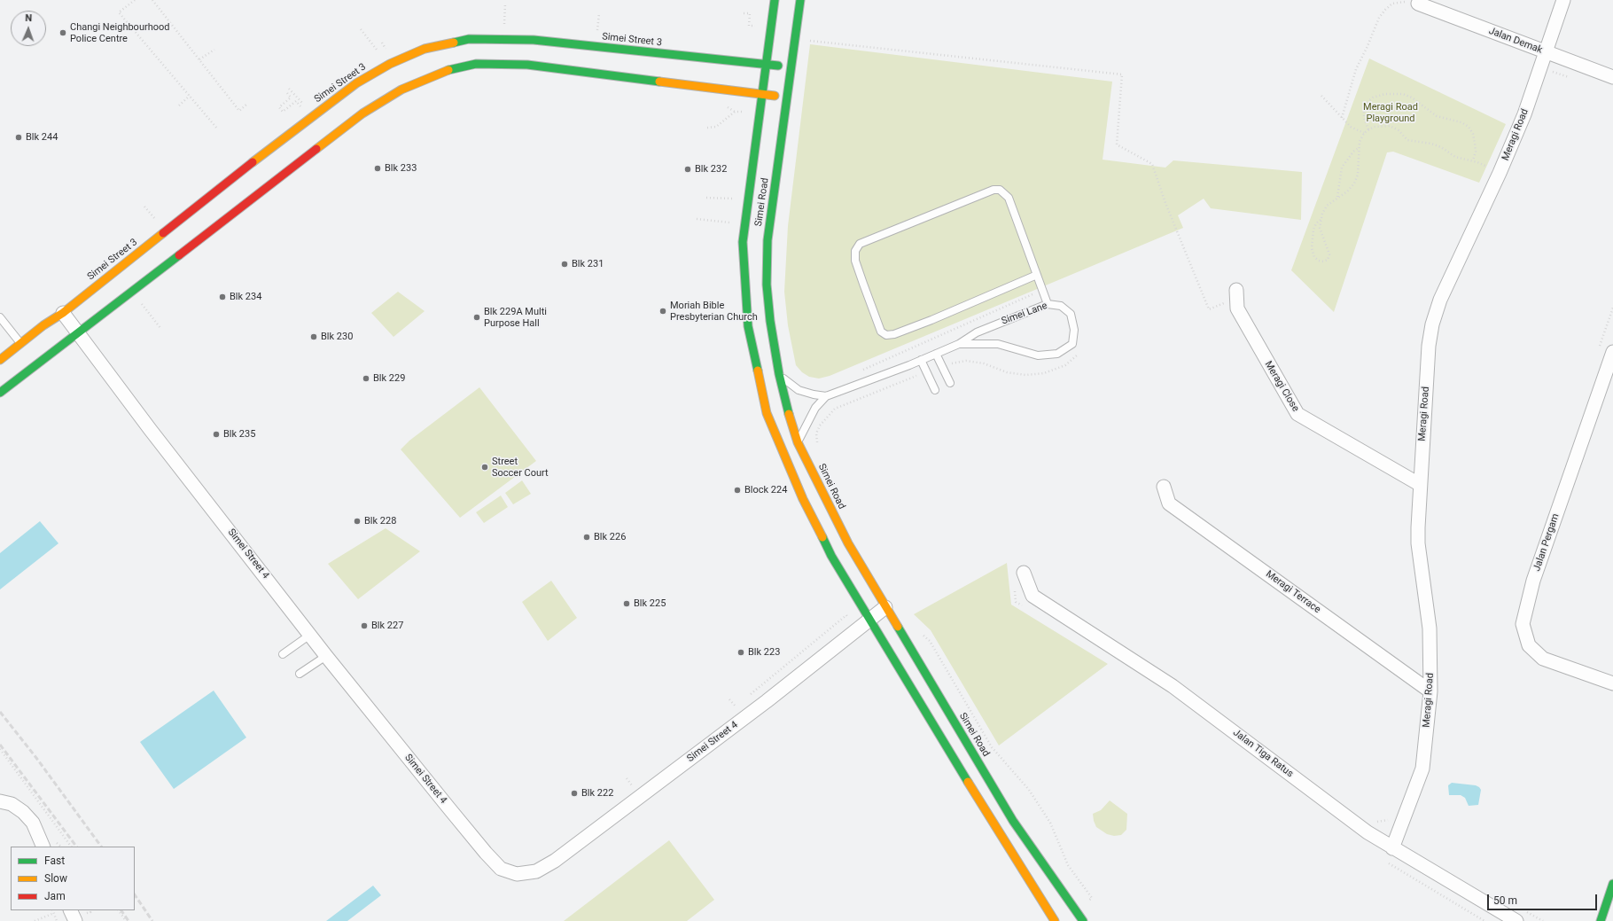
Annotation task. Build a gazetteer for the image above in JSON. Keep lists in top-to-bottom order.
{
  "streets": {
    "main road": ["Simei Street 3", "Simei Road"],
    "street": [
      "Jalan Demak",
      "Meragi Road",
      "Meragi Close",
      "Jalan Pergam",
      "Simei Street 4",
      "Meragi Terrace",
      "Jalan Tiga Ratus"
    ],
    "lane": ["Simei Lane"]
  },
  "crossings": [
    ["Simei Street 3", "Simei Road"],
    ["Simei Street 3", "Simei Street 4"],
    ["Jalan Demak", "Meragi Road"],
    ["Meragi Road", "Meragi Close"],
    ["Meragi Road", "Meragi Terrace"],
    ["Meragi Road", "Jalan Tiga Ratus"],
    ["Simei Road", "Simei Street 4"]
  ],
  "parks": ["Meragi Road Playground"],
  "places": [
    "Changi Neighbourhood Police Centre",
    "Blk 244",
    "Blk 233",
    "Blk 232",
    "Blk 231",
    "Blk 234",
    "Moriah Bible Presbyterian Church",
    "Blk 229A Multi Purpose Hall",
    "Blk 230",
    "Blk 229",
    "Blk 235",
    "Street Soccer Court",
    "Block 224",
    "Blk 228",
    "Blk 226",
    "Blk 225",
    "Blk 227",
    "Blk 223",
    "Blk 222"
  ],
  "legend": ["Fast", "Slow", "Jam"],
  "scale_bar": "50 m",
  "north": "top"
}
